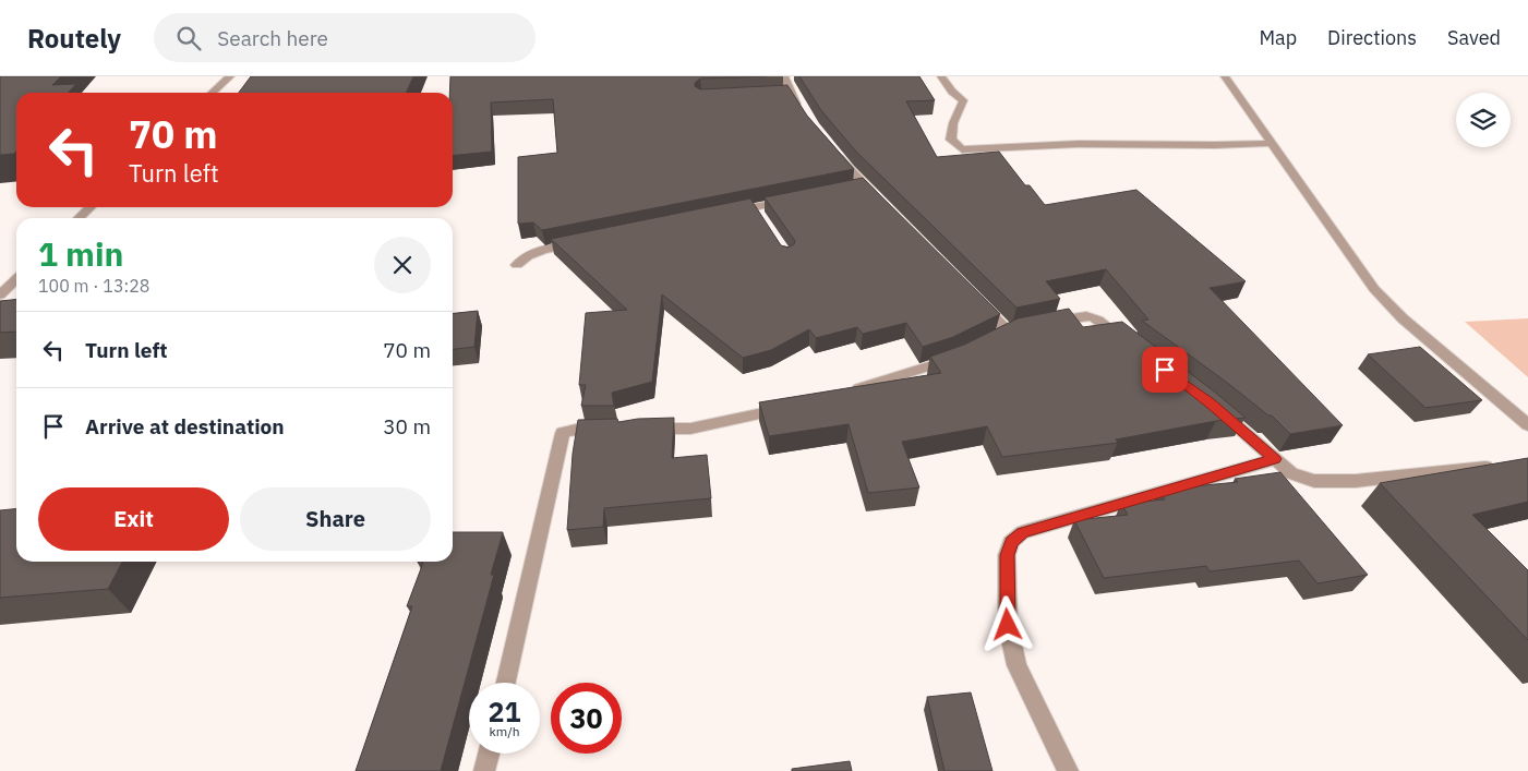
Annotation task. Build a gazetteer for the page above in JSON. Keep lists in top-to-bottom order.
{
  "page": {
    "header": "Routely",
    "search": "Search here",
    "nav": ["Map", "Directions", "Saved"],
    "turn": ["70 m", "Turn left"],
    "heading": ["1 min", "100 m · 13:28"],
    "list": [
      {
        "name": "Turn left",
        "value": "70 m"
      },
      {
        "name": "Arrive at destination",
        "value": "30 m"
      }
    ],
    "buttons": ["Exit", "Share"],
    "speed": "21 km/h",
    "limit": "30"
  }
}
